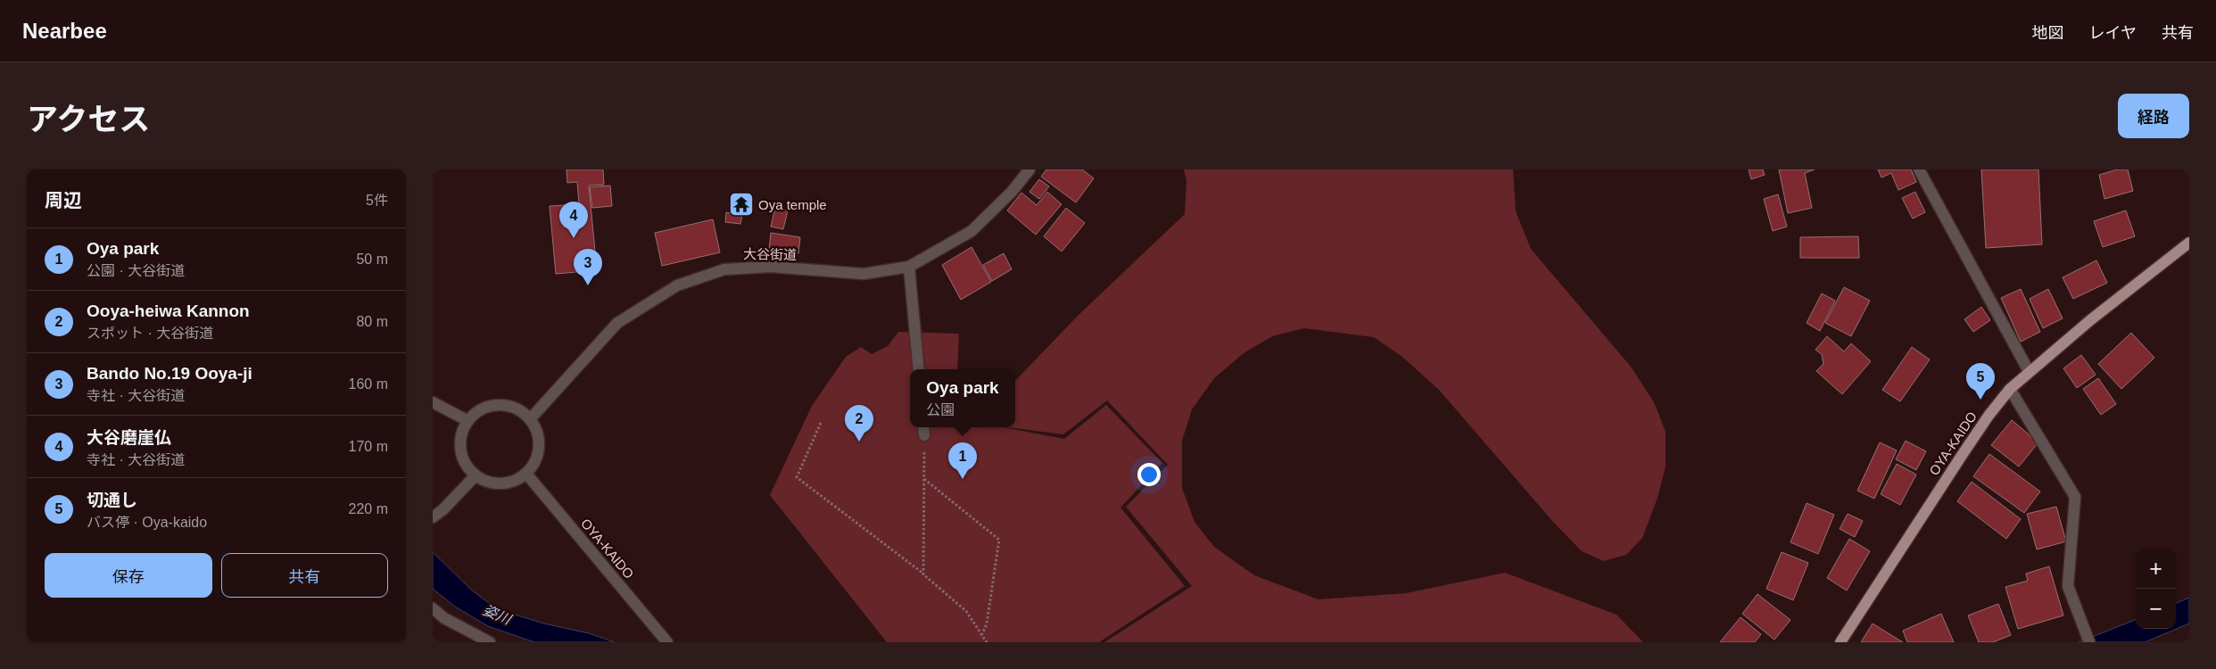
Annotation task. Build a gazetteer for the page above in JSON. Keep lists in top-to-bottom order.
{
  "streets": {
    "main road": ["OYA-KAIDO"],
    "street": ["大谷街道"]
  },
  "crossings": [
    ["大谷街道", "OYA-KAIDO"]
  ],
  "water": ["姿川"],
  "places": {
    "temple": ["Oya temple"]
  },
  "page": {
    "header": "Nearbee",
    "nav": ["地図", "レイヤ", "共有"],
    "title": "アクセス",
    "buttons": [
      "経路",
      ["保存", "共有"]
    ],
    "heading": ["周辺", "5件"],
    "pins": [
      "4",
      "3",
      "5",
      "2",
      "1"
    ],
    "list": [
      {
        "mark": "1",
        "name": "Oya park",
        "note": "公園 · 大谷街道",
        "value": "50 m"
      },
      {
        "mark": "2",
        "name": "Ooya-heiwa Kannon",
        "note": "スポット · 大谷街道",
        "value": "80 m"
      },
      {
        "mark": "3",
        "name": "Bando No.19 Ooya-ji",
        "note": "寺社 · 大谷街道",
        "value": "160 m"
      },
      {
        "mark": "4",
        "name": "大谷磨崖仏",
        "note": "寺社 · 大谷街道",
        "value": "170 m"
      },
      {
        "mark": "5",
        "name": "切通し",
        "note": "バス停 · Oya-kaido",
        "value": "220 m"
      }
    ],
    "popup": ["Oya park", "公園"],
    "map_buttons": ["+", "−"]
  }
}
